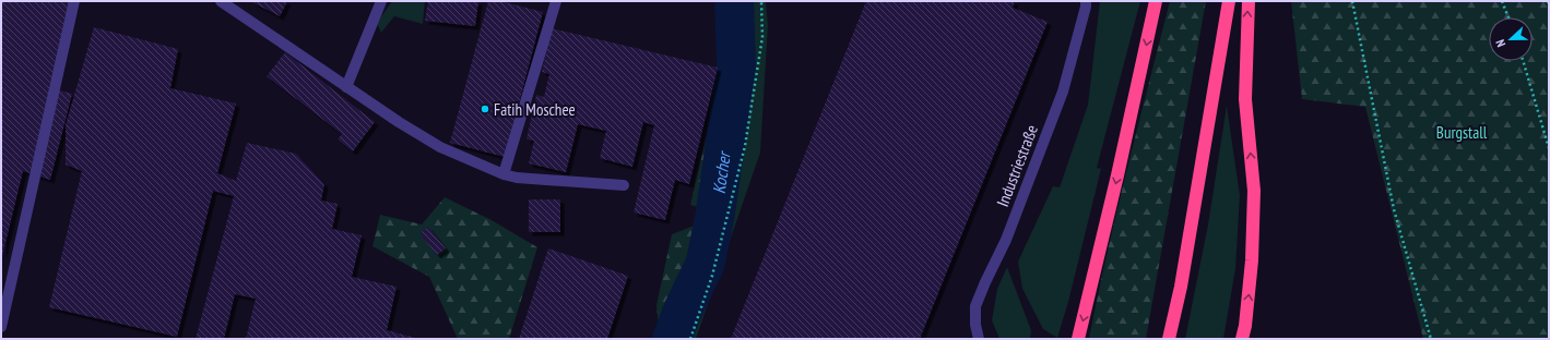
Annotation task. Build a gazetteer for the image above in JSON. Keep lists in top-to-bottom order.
{
  "streets": {
    "street": ["Industriestraße"]
  },
  "water": ["Kocher"],
  "parks": ["Burgstall"],
  "places": ["Fatih Moschee"],
  "north": "left"
}
